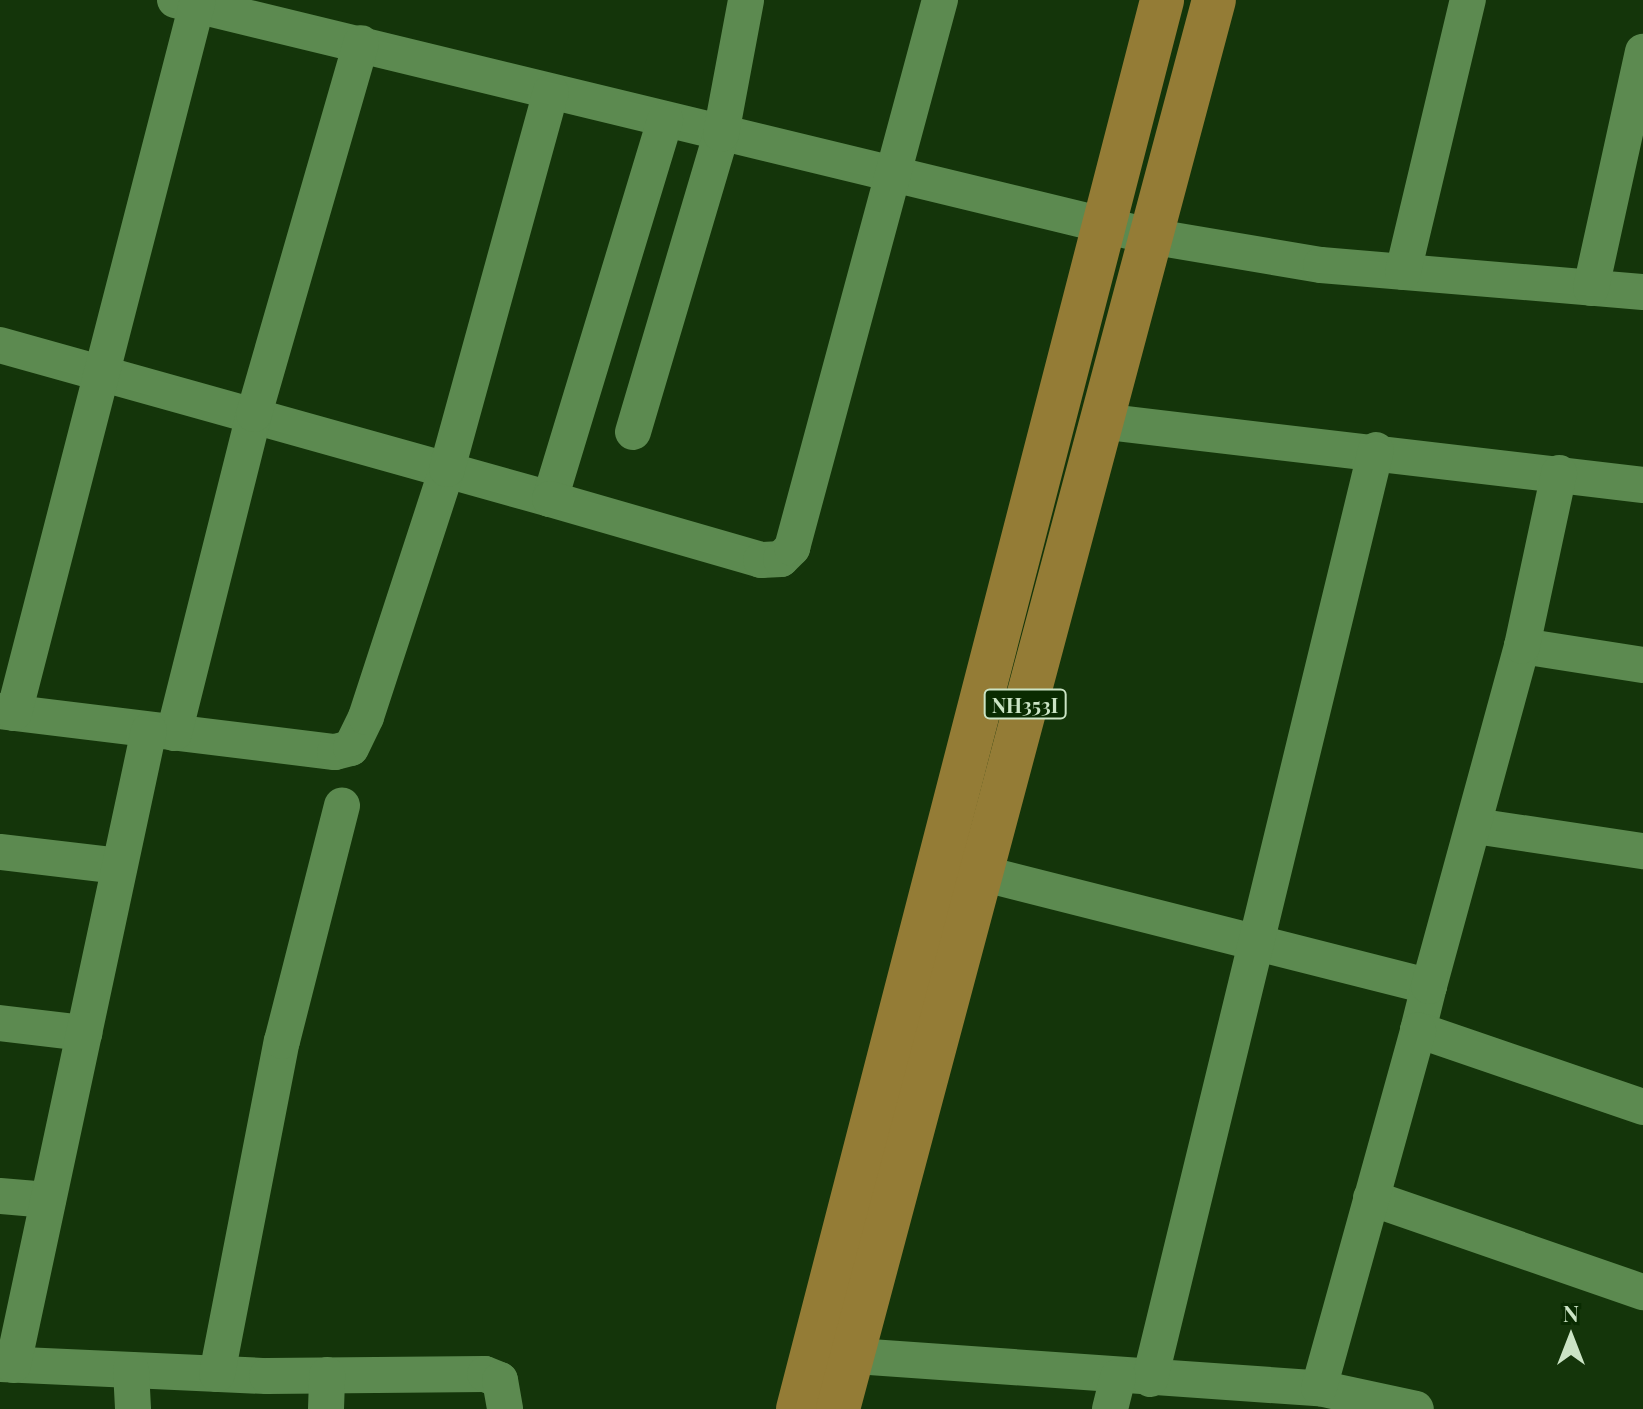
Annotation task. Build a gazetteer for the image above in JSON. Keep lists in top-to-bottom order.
{
  "streets": {
    "highway": ["NH353I"]
  },
  "north": "top"
}
